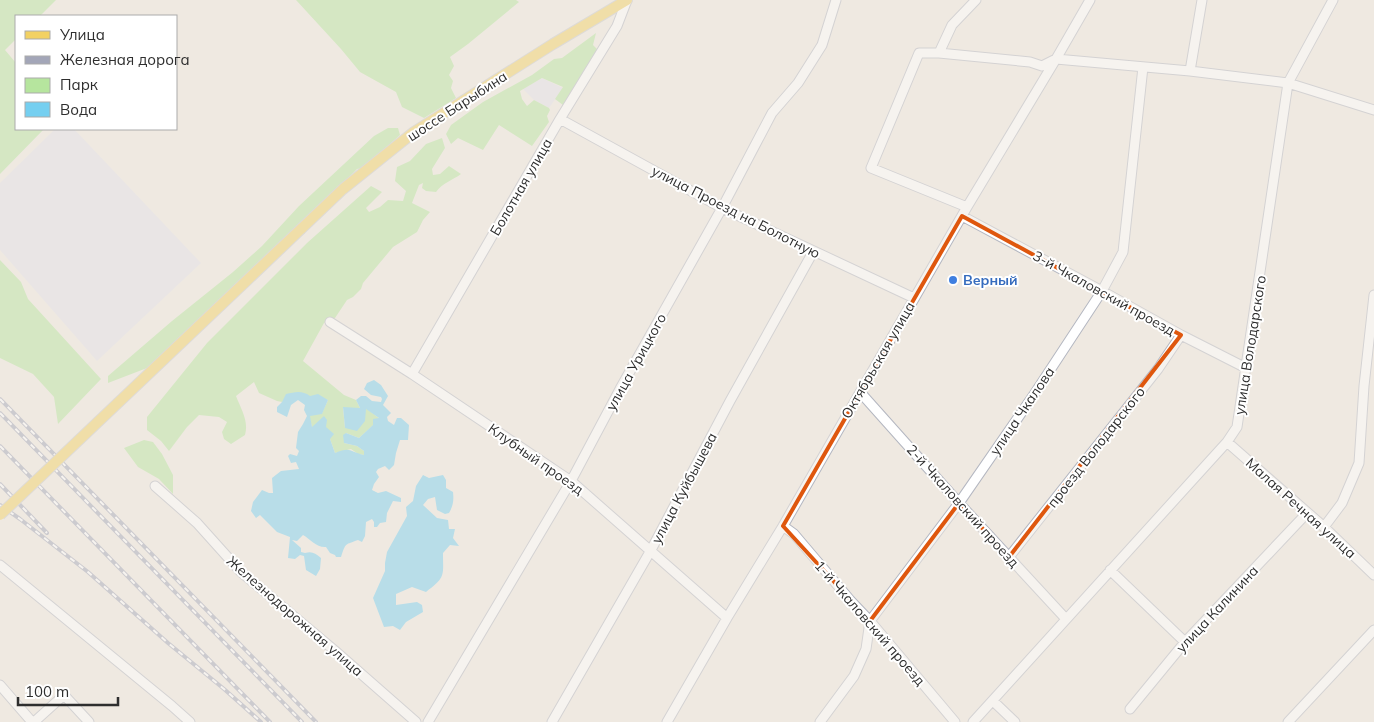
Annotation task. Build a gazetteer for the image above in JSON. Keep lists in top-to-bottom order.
{
  "streets": {
    "main road": ["шоссе Барыбина"],
    "street": [
      "Болотная улица",
      "улица Проезд на Болотную",
      "3-й Чкаловский проезд",
      "улица Володарского",
      "Октябрьская улица",
      "улица Урицкого",
      "улица Чкалова",
      "проезд Володарского",
      "Клубный проезд",
      "улица Куйбышева",
      "2-й Чкаловский проезд",
      "Малая Речная улица",
      "улица Калинина",
      "Железнодорожная улица",
      "1-й Чкаловский проезд"
    ]
  },
  "crossings": [
    ["шоссе Барыбина", "Болотная улица"],
    ["Болотная улица", "улица Проезд на Болотную"],
    ["Болотная улица", "Клубный проезд"],
    ["улица Проезд на Болотную", "Октябрьская улица"],
    ["улица Проезд на Болотную", "улица Урицкого"],
    ["улица Проезд на Болотную", "улица Куйбышева"],
    ["3-й Чкаловский проезд", "улица Володарского"],
    ["3-й Чкаловский проезд", "Октябрьская улица"],
    ["3-й Чкаловский проезд", "улица Чкалова"],
    ["3-й Чкаловский проезд", "проезд Володарского"],
    ["улица Володарского", "2-й Чкаловский проезд"],
    ["улица Володарского", "Малая Речная улица"],
    ["Октябрьская улица", "Клубный проезд"],
    ["Октябрьская улица", "2-й Чкаловский проезд"],
    ["Октябрьская улица", "1-й Чкаловский проезд"],
    ["улица Урицкого", "Клубный проезд"],
    ["улица Чкалова", "2-й Чкаловский проезд"],
    ["улица Чкалова", "1-й Чкаловский проезд"],
    ["проезд Володарского", "2-й Чкаловский проезд"],
    ["Клубный проезд", "улица Куйбышева"],
    ["Малая Речная улица", "улица Калинина"]
  ],
  "places": ["Верный"],
  "legend": [
    "Улица",
    "Железная дорога",
    "Парк",
    "Вода"
  ],
  "scale_bar": "100 m"
}
